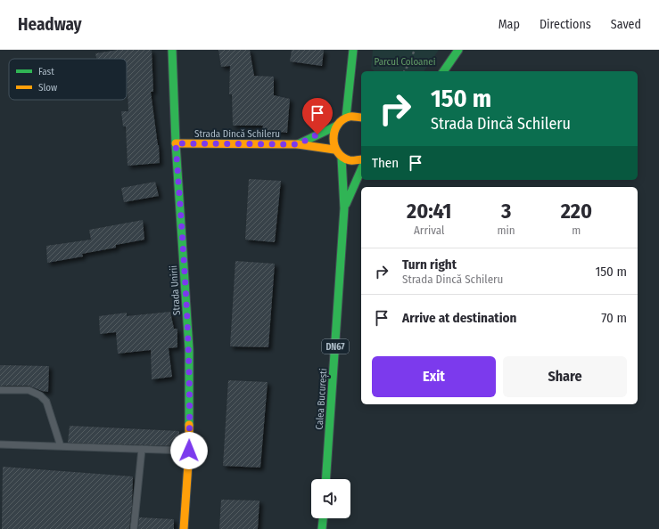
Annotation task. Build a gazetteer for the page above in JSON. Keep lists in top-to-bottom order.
{
  "streets": {
    "main road": [
      "Strada Dincă Schileru",
      "Strada Unirii",
      "DN67",
      "Calea București"
    ]
  },
  "crossings": [
    ["Strada Dincă Schileru", "Strada Unirii"]
  ],
  "parks": ["Parcul Coloanei"],
  "legend": ["Fast", "Slow"],
  "page": {
    "header": "Headway",
    "nav": ["Map", "Directions", "Saved"],
    "turn": ["150 m", "Strada Dincă Schileru"],
    "then": "Then",
    "eta": [
      "20:41",
      "Arrival",
      "3",
      "min",
      "220",
      "m"
    ],
    "list": [
      {
        "name": "Turn right",
        "note": "Strada Dincă Schileru",
        "value": "150 m"
      },
      {
        "name": "Arrive at destination",
        "value": "70 m"
      }
    ],
    "buttons": ["Exit", "Share"]
  }
}
